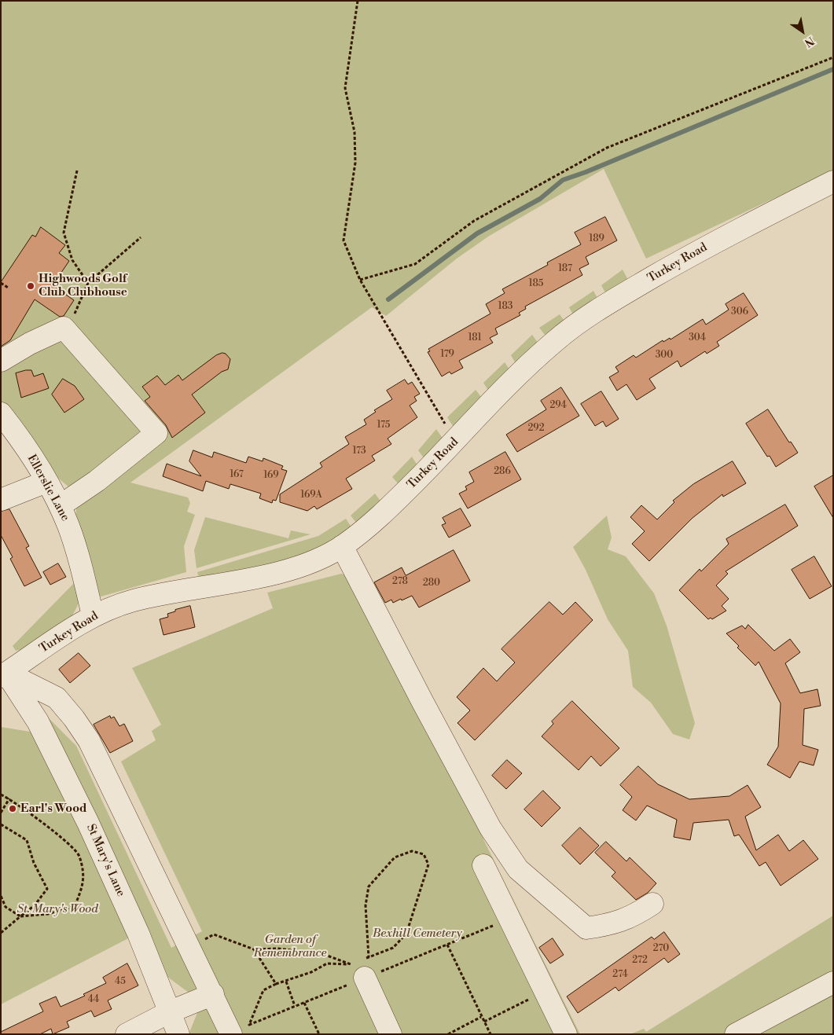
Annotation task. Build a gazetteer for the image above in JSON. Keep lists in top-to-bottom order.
{
  "streets": {
    "street": ["Turkey Road", "Ellerslie Lane", "St Mary's Lane"]
  },
  "crossings": [
    ["Turkey Road", "Ellerslie Lane"],
    ["Turkey Road", "St Mary's Lane"]
  ],
  "parks": ["St. Mary's Wood", "Bexhill Cemetery", "Garden of Remembrance"],
  "places": ["Highwoods Golf Club Clubhouse", "Earl's Wood"],
  "house_numbers": [
    "189",
    "187",
    "185",
    "183",
    "306",
    "181",
    "304",
    "179",
    "300",
    "294",
    "175",
    "292",
    "173",
    "286",
    "167",
    "169",
    "169A",
    "278",
    "280",
    "270",
    "272",
    "274",
    "45",
    "44"
  ],
  "north": "bottom right"
}
